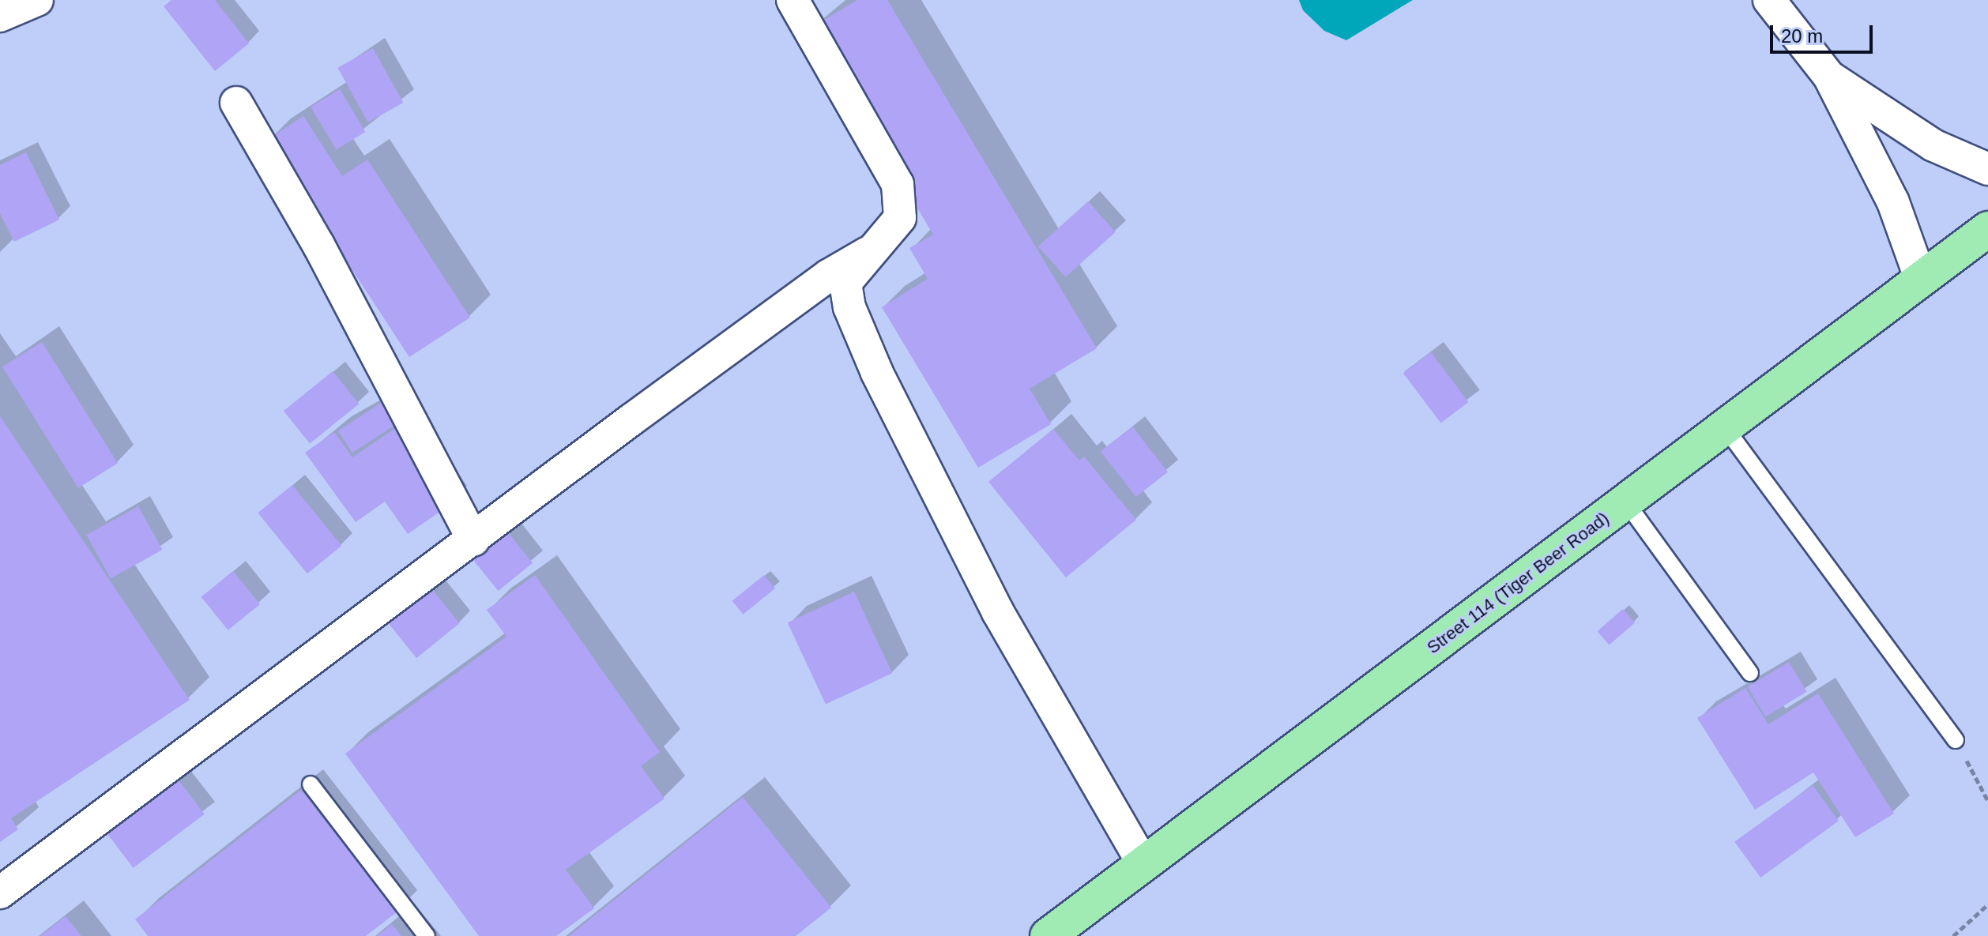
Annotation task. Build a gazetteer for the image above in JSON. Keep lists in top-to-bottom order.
{
  "streets": {
    "main road": ["Street 114 (Tiger Beer Road)"]
  },
  "scale_bar": "20 m"
}
